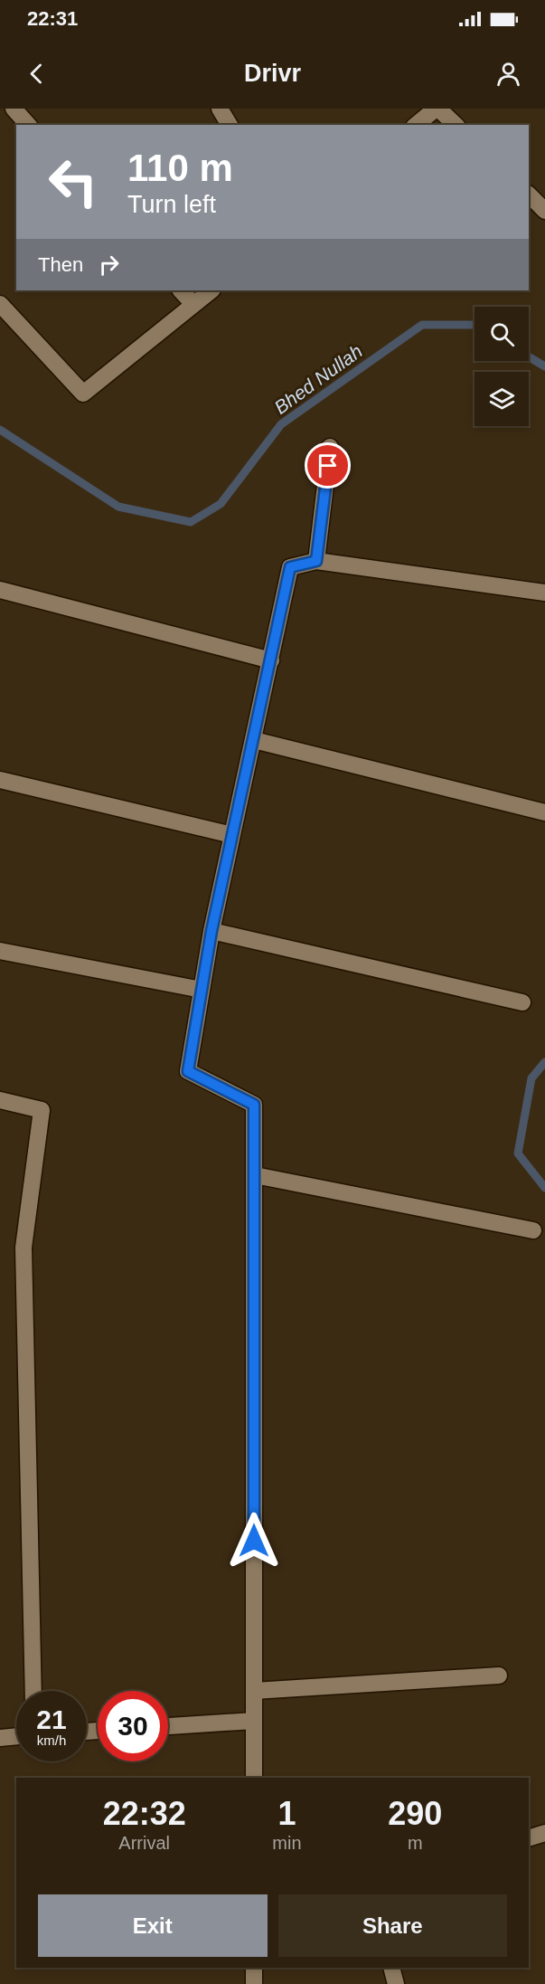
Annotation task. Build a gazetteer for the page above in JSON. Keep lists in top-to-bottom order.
{
  "water": ["Bhed Nullah"],
  "page": {
    "status": "22:31",
    "header": "Drivr",
    "turn": ["110 m", "Turn left"],
    "then": "Then",
    "speed": "21 km/h",
    "limit": "30",
    "eta": [
      "22:32",
      "Arrival",
      "1",
      "min",
      "290",
      "m"
    ],
    "buttons": ["Exit", "Share"]
  }
}
